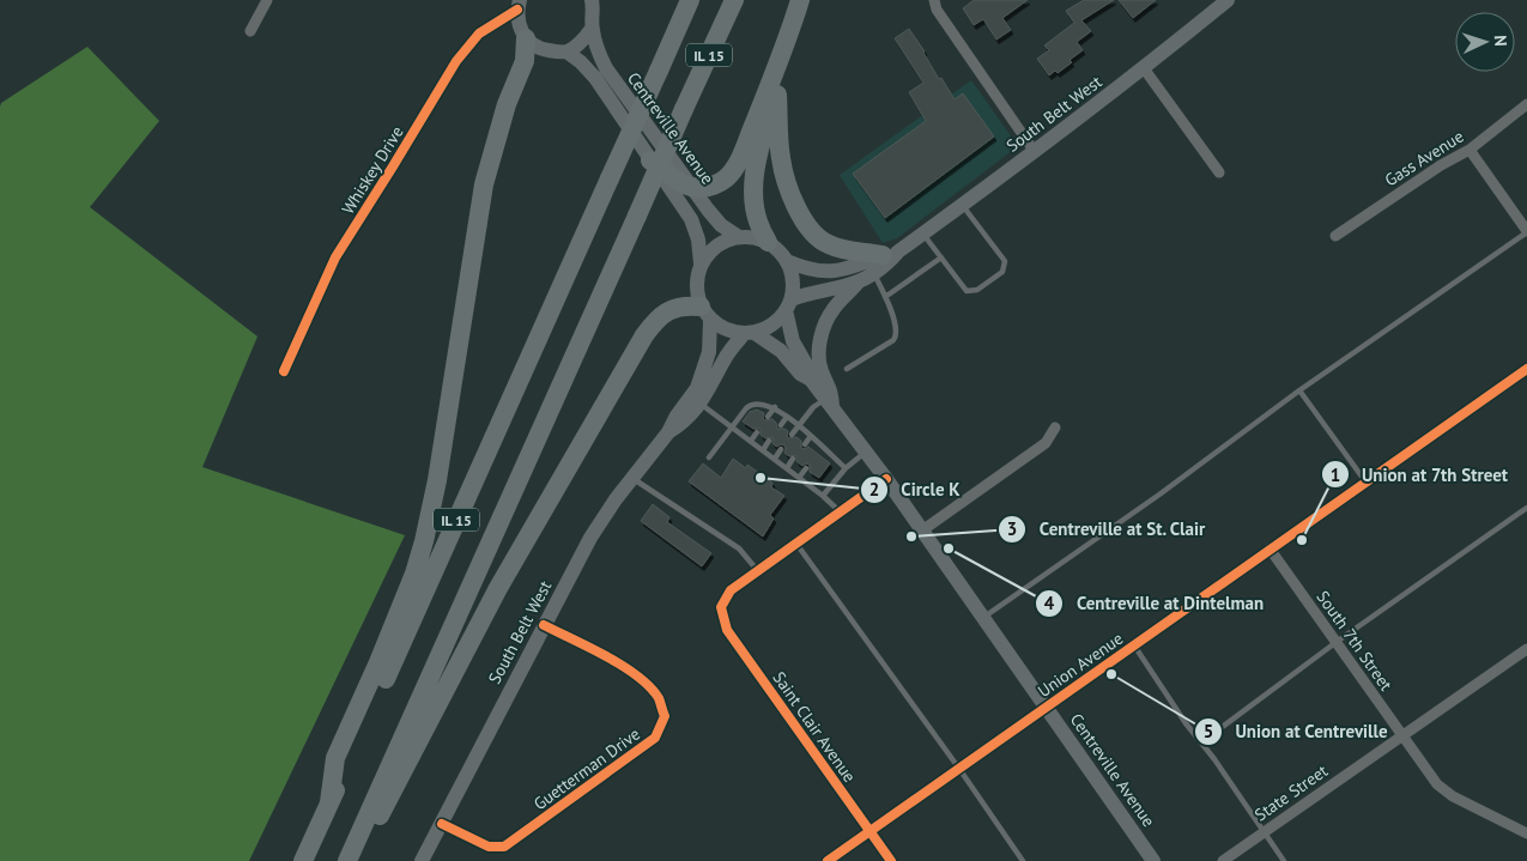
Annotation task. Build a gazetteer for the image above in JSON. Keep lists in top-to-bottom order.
{
  "streets": {
    "highway": ["IL 15"],
    "main road": ["South Belt West", "Centreville Avenue"],
    "street": [
      "Gass Avenue",
      "Whiskey Drive",
      "South 7th Street",
      "Union Avenue",
      "Saint Clair Avenue",
      "Guetterman Drive",
      "State Street"
    ]
  },
  "crossings": [
    ["South Belt West", "Centreville Avenue"],
    ["South Belt West", "Guetterman Drive"],
    ["Centreville Avenue", "Union Avenue"],
    ["South 7th Street", "Union Avenue"],
    ["South 7th Street", "State Street"],
    ["Union Avenue", "Saint Clair Avenue"]
  ],
  "places": [
    "Circle K",
    "Centreville at St. Clair",
    "Union at 7th Street",
    "Centreville at Dintelman",
    "Union at Centreville"
  ],
  "north": "right"
}
